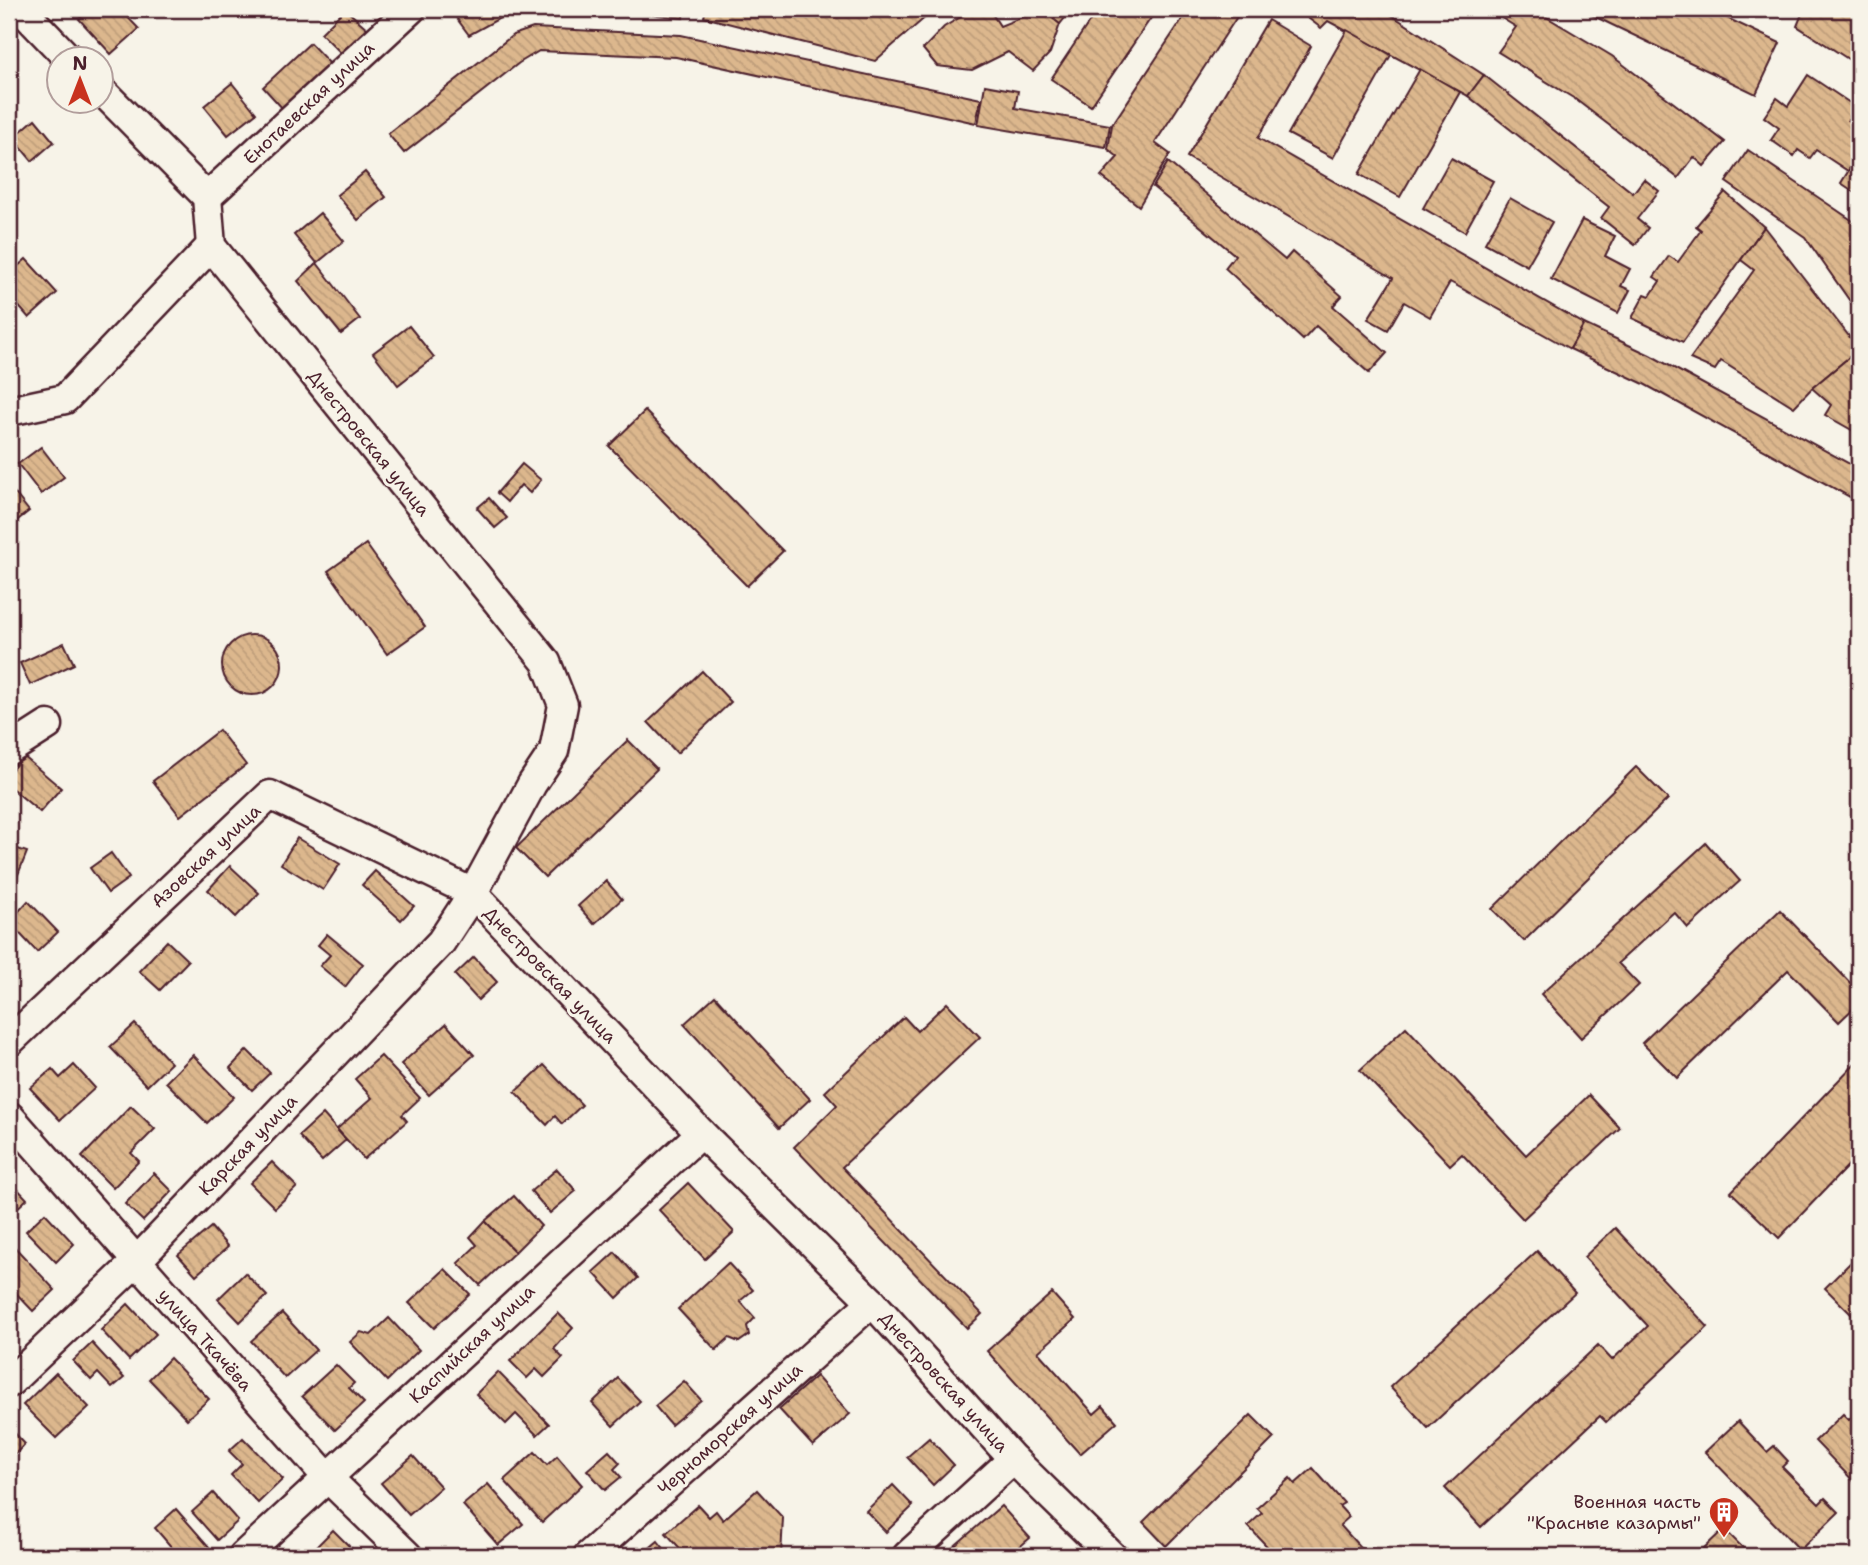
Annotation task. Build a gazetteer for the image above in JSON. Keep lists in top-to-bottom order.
{
  "streets": {
    "street": [
      "Енотаевская улица",
      "Днестровская улица",
      "Азовская улица",
      "Карская улица",
      "улица Ткачёва",
      "Каспийская улица",
      "Черноморская улица"
    ]
  },
  "crossings": [
    ["Днестровская улица", "Азовская улица"],
    ["Днестровская улица", "Карская улица"],
    ["Днестровская улица", "Каспийская улица"],
    ["Днестровская улица", "Черноморская улица"],
    ["Азовская улица", "Карская улица"],
    ["Карская улица", "улица Ткачёва"],
    ["улица Ткачёва", "Каспийская улица"]
  ],
  "places": {
    "building": ["Военная часть \"Красные казармы\""]
  },
  "north": "top"
}
